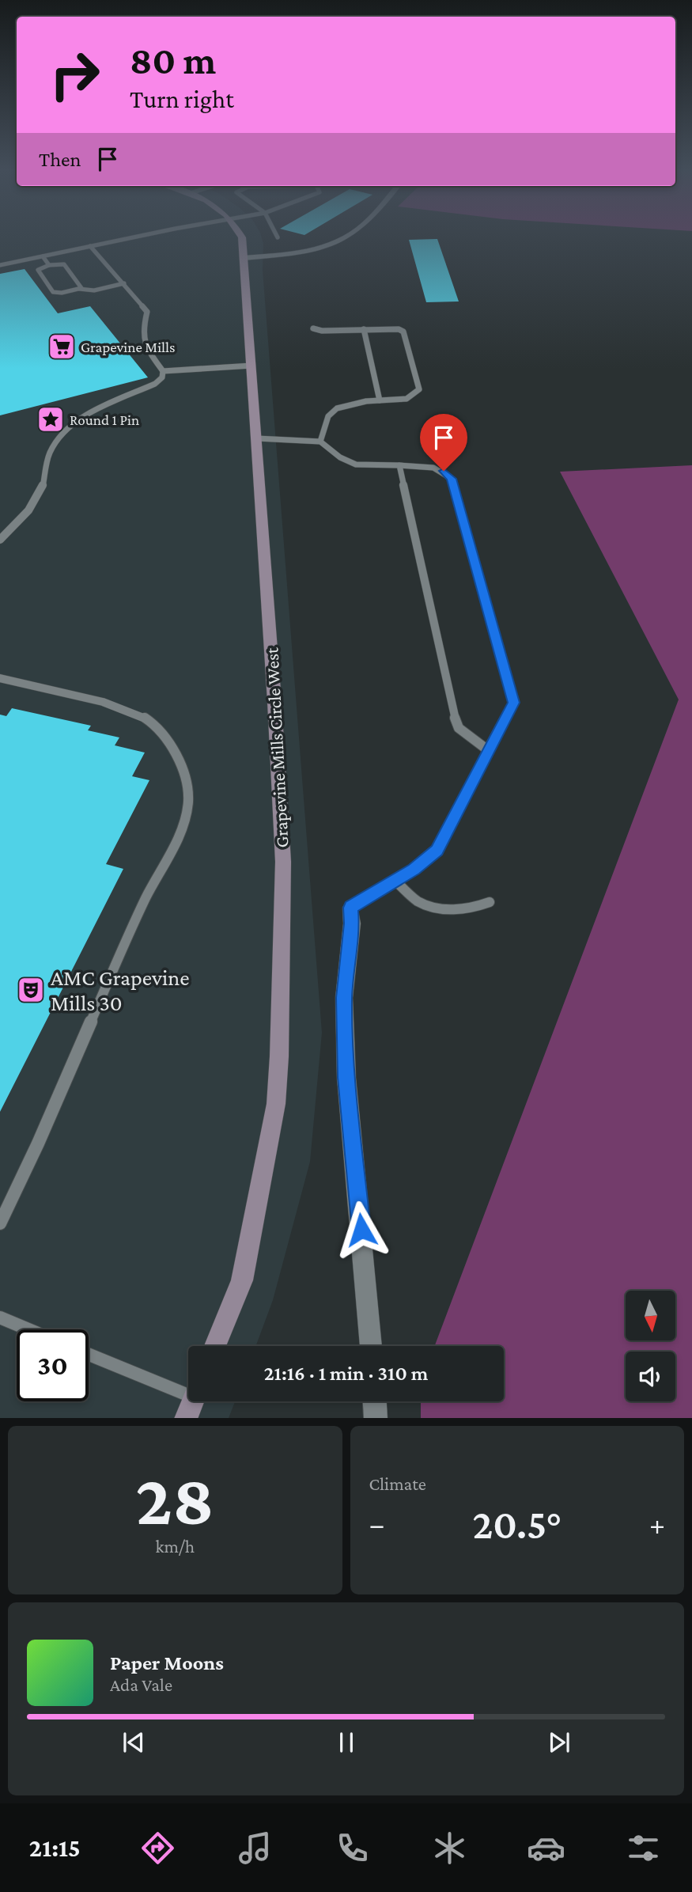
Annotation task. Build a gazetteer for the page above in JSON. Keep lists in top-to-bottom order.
{
  "streets": {
    "street": ["Grapevine Mills Circle West"]
  },
  "places": {
    "supermarket": ["Grapevine Mills"],
    "place": ["Round 1 Pin"],
    "theatre": ["AMC Grapevine Mills 30"]
  },
  "north": "bottom",
  "page": {
    "turn": ["80 m", "Turn right"],
    "then": "Then",
    "limit": "30",
    "trip": "21:16 · 1 min · 310 m",
    "tile": [
      ["28", "km/h"],
      "Climate"
    ],
    "heat": ["−", "20.5°", "+"],
    "song": ["Paper Moons", "Ada Vale"],
    "tabs": "21:15"
  }
}
